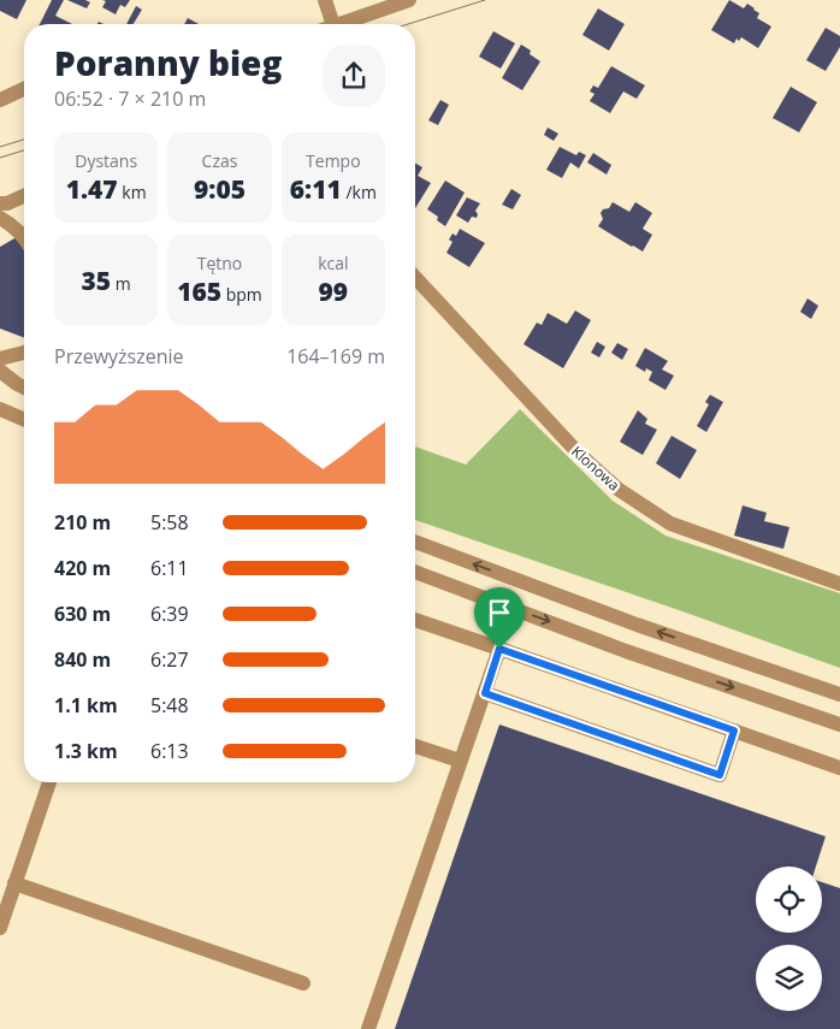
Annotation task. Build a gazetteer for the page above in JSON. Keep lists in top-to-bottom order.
{
  "streets": {
    "street": ["Klonowa"]
  },
  "page": {
    "heading": ["Poranny bieg", "06:52 · 7 × 210 m"],
    "stats": [
      ["Dystans", "1.47 km"],
      ["Czas", "9:05"],
      ["Tempo", "6:11 /km"],
      ["35 m"],
      ["Tętno", "165 bpm"],
      ["kcal", "99"]
    ],
    "chart": ["Przewyższenie", "164–169 m"],
    "list": [
      {
        "name": "210 m",
        "note": "5:58"
      },
      {
        "name": "420 m",
        "note": "6:11"
      },
      {
        "name": "630 m",
        "note": "6:39"
      },
      {
        "name": "840 m",
        "note": "6:27"
      },
      {
        "name": "1.1 km",
        "note": "5:48"
      },
      {
        "name": "1.3 km",
        "note": "6:13"
      }
    ]
  }
}
